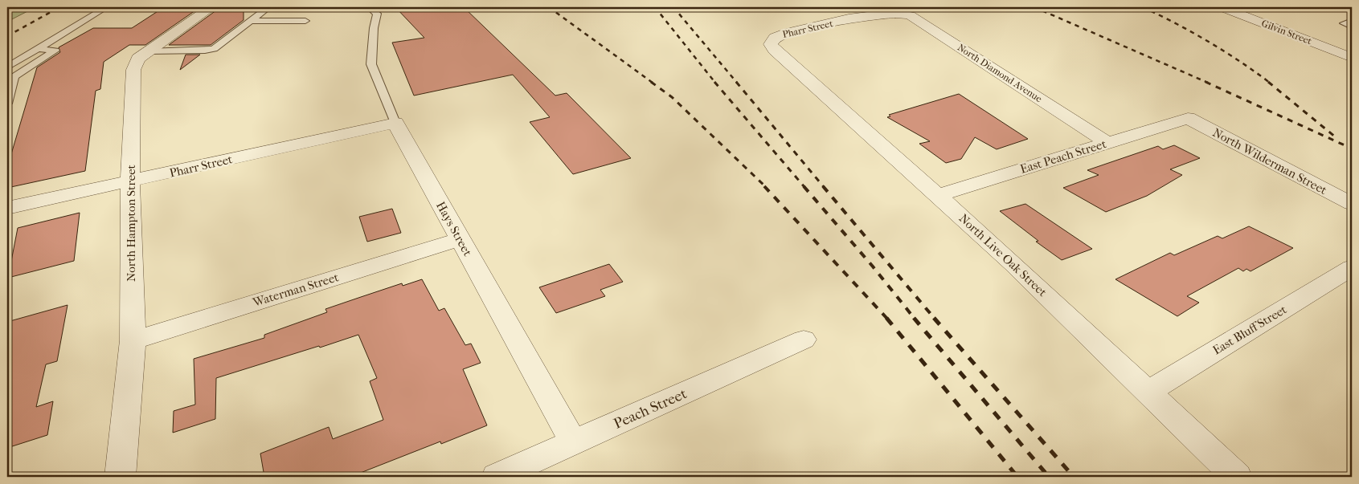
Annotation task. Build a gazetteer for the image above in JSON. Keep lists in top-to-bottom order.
{
  "streets": {
    "street": [
      "Pharr Street",
      "Gilvin Street",
      "North Diamond Avenue",
      "East Peach Street",
      "North Wilderman Street",
      "North Hampton Street",
      "Hays Street",
      "North Live Oak Street",
      "Waterman Street",
      "East Bluff Street",
      "Peach Street"
    ]
  },
  "crossings": [
    ["Pharr Street", "North Diamond Avenue"],
    ["Pharr Street", "North Hampton Street"],
    ["Pharr Street", "Hays Street"],
    ["Pharr Street", "North Live Oak Street"],
    ["North Diamond Avenue", "East Peach Street"],
    ["East Peach Street", "North Wilderman Street"],
    ["East Peach Street", "North Live Oak Street"],
    ["North Hampton Street", "Waterman Street"],
    ["Hays Street", "Waterman Street"],
    ["Hays Street", "Peach Street"],
    ["North Live Oak Street", "East Bluff Street"]
  ]
}
